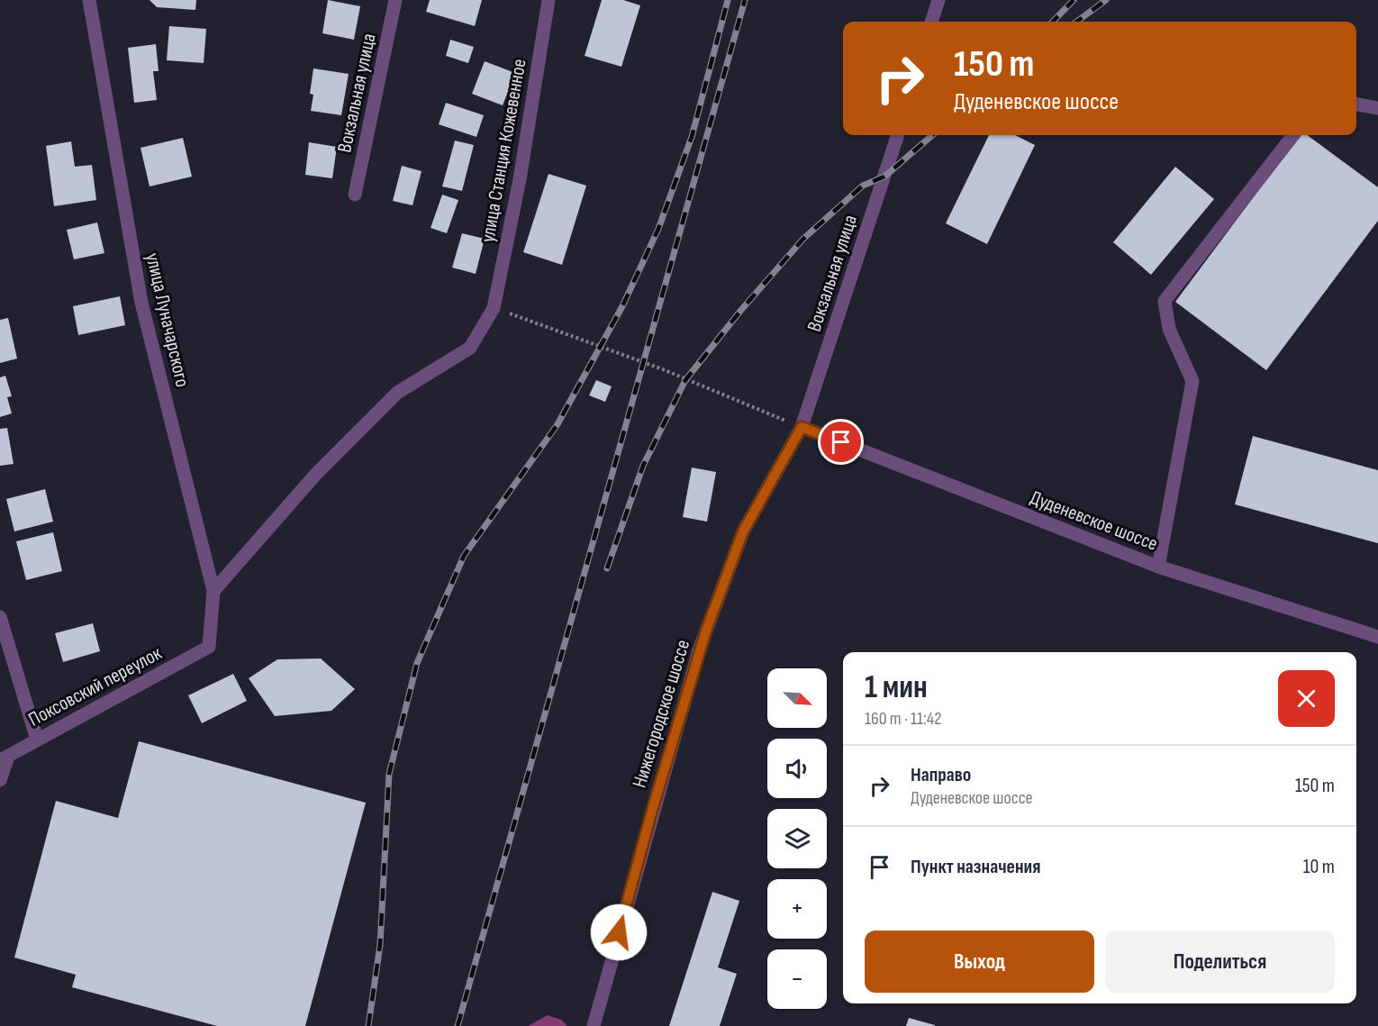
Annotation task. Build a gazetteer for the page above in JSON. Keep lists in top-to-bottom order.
{
  "streets": {
    "street": [
      "Вокзальная улица",
      "улица Станция Кожевенное",
      "улица Луначарского",
      "Дуденевское шоссе",
      "Поксовский переулок",
      "Нижегородское шоссе"
    ]
  },
  "crossings": [
    ["Вокзальная улица", "Дуденевское шоссе"],
    ["Вокзальная улица", "Нижегородское шоссе"],
    ["улица Станция Кожевенное", "улица Луначарского"],
    ["улица Луначарского", "Поксовский переулок"],
    ["Дуденевское шоссе", "Нижегородское шоссе"]
  ],
  "north": "bottom right",
  "page": {
    "turn": ["150 m", "Дуденевское шоссе"],
    "heading": ["1 мин", "160 m · 11:42"],
    "map_buttons": ["+", "−"],
    "list": [
      {
        "name": "Направо",
        "note": "Дуденевское шоссе",
        "value": "150 m"
      },
      {
        "name": "Пункт назначения",
        "value": "10 m"
      }
    ],
    "buttons": ["Выход", "Поделиться"]
  }
}
